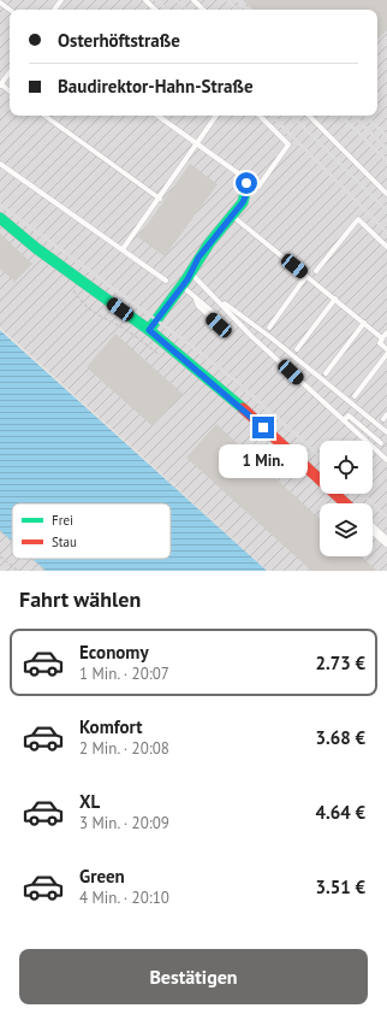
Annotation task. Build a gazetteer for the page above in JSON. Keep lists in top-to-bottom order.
{
  "legend": ["Frei", "Stau"],
  "page": {
    "banner": ["Osterhöftstraße", "Baudirektor-Hahn-Straße"],
    "bubble": "1 Min.",
    "heading": "Fahrt wählen",
    "list": [
      {
        "name": "Economy",
        "note": "1 Min. · 20:07",
        "value": "2.73 €"
      },
      {
        "name": "Komfort",
        "note": "2 Min. · 20:08",
        "value": "3.68 €"
      },
      {
        "name": "XL",
        "note": "3 Min. · 20:09",
        "value": "4.64 €"
      },
      {
        "name": "Green",
        "note": "4 Min. · 20:10",
        "value": "3.51 €"
      }
    ],
    "buttons": "Bestätigen"
  }
}
